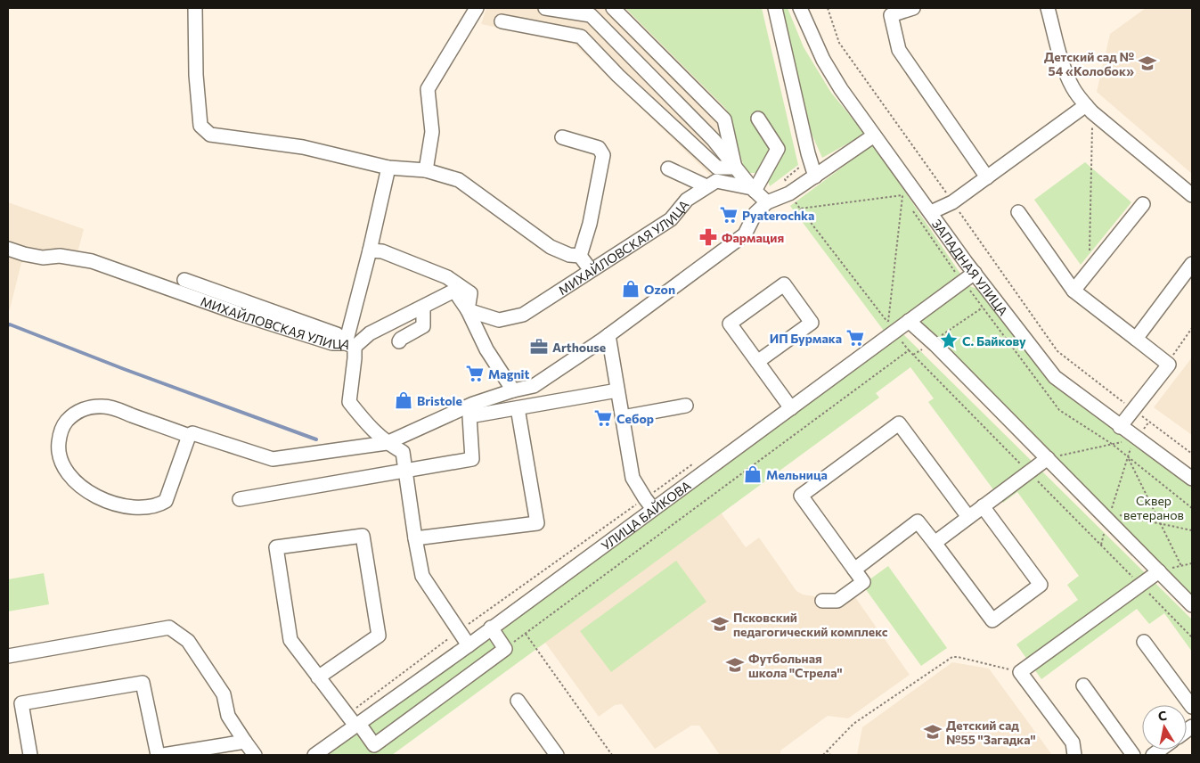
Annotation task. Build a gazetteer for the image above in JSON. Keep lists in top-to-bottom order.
{
  "streets": {
    "street": ["МИХАЙЛОВСКАЯ УЛИЦА", "ЗАПАДНАЯ УЛИЦА", "УЛИЦА БАЙКОВА"]
  },
  "crossings": [
    ["ЗАПАДНАЯ УЛИЦА", "УЛИЦА БАЙКОВА"]
  ],
  "parks": ["Сквер ветеранов"],
  "places": {
    "school or university": [
      "Детский сад № 54 «Колобок»",
      "Псковский педагогический комплекс",
      "Футбольная школа \"Стрела\"",
      "Детский сад №55 \"Загадка\""
    ],
    "supermarket": [
      "Pyaterochka",
      "ИП Бурмака",
      "Magnit",
      "Себор"
    ],
    "pharmacy": ["Фармация"],
    "shop": ["Ozon", "Bristole", "Мельница"],
    "place": ["С. Байкову"],
    "office": ["Arthouse"]
  },
  "north": "top"
}
